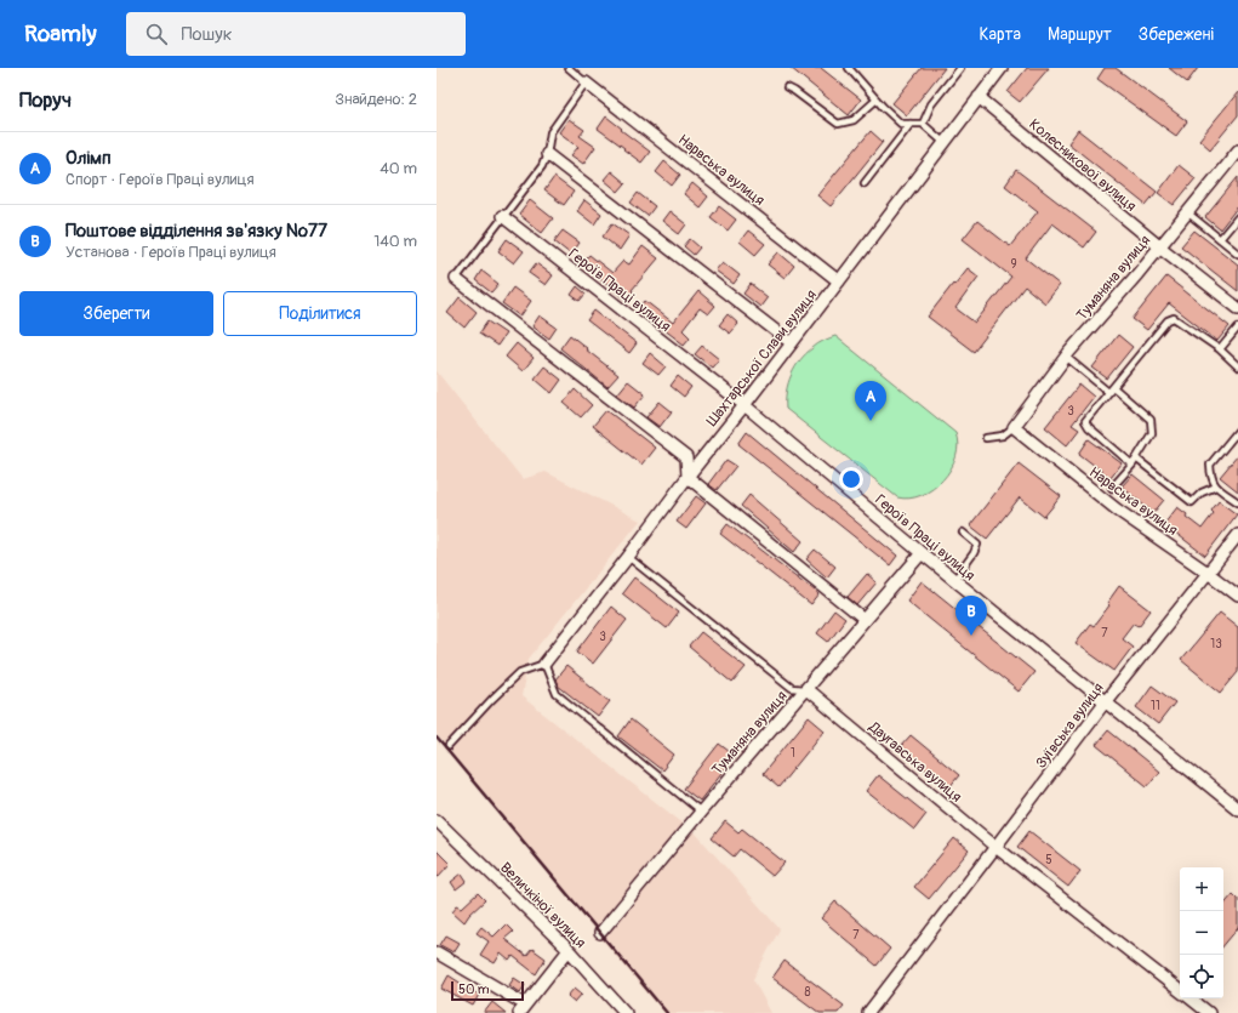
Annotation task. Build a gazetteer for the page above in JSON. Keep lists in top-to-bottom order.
{
  "streets": {
    "street": [
      "Колесникової вулиця",
      "Нарвська вулиця",
      "Туманяна вулиця",
      "Героїв Праці вулиця",
      "Шахтарської Слави вулиця",
      "Зуївська вулиця",
      "Даугавська вулиця",
      "Величкіної вулиця"
    ]
  },
  "crossings": [
    ["Колесникової вулиця", "Туманяна вулиця"],
    ["Колесникової вулиця", "Шахтарської Слави вулиця"],
    ["Нарвська вулиця", "Туманяна вулиця"],
    ["Нарвська вулиця", "Шахтарської Слави вулиця"],
    ["Нарвська вулиця", "Зуївська вулиця"],
    ["Туманяна вулиця", "Героїв Праці вулиця"],
    ["Туманяна вулиця", "Даугавська вулиця"],
    ["Героїв Праці вулиця", "Шахтарської Слави вулиця"],
    ["Героїв Праці вулиця", "Зуївська вулиця"],
    ["Шахтарської Слави вулиця", "Даугавська вулиця"],
    ["Зуївська вулиця", "Даугавська вулиця"]
  ],
  "house_numbers": [
    "9",
    "3",
    "7",
    "3",
    "13",
    "11",
    "1",
    "5",
    "7",
    "8"
  ],
  "scale_bar": "50 m",
  "page": {
    "header": "Roamly",
    "search": "Пошук",
    "nav": ["Карта", "Маршрут", "Збережені"],
    "heading": ["Поруч", "Знайдено: 2"],
    "list": [
      {
        "mark": "A",
        "name": "Олімп",
        "note": "Спорт · Героїв Праці вулиця",
        "value": "40 m"
      },
      {
        "mark": "B",
        "name": "Поштове відділення зв'язку №77",
        "note": "Установа · Героїв Праці вулиця",
        "value": "140 m"
      }
    ],
    "buttons": ["Зберегти", "Поділитися"],
    "pins": ["A", "B"],
    "map_buttons": ["+", "−"],
    "scale": "50 m"
  }
}
